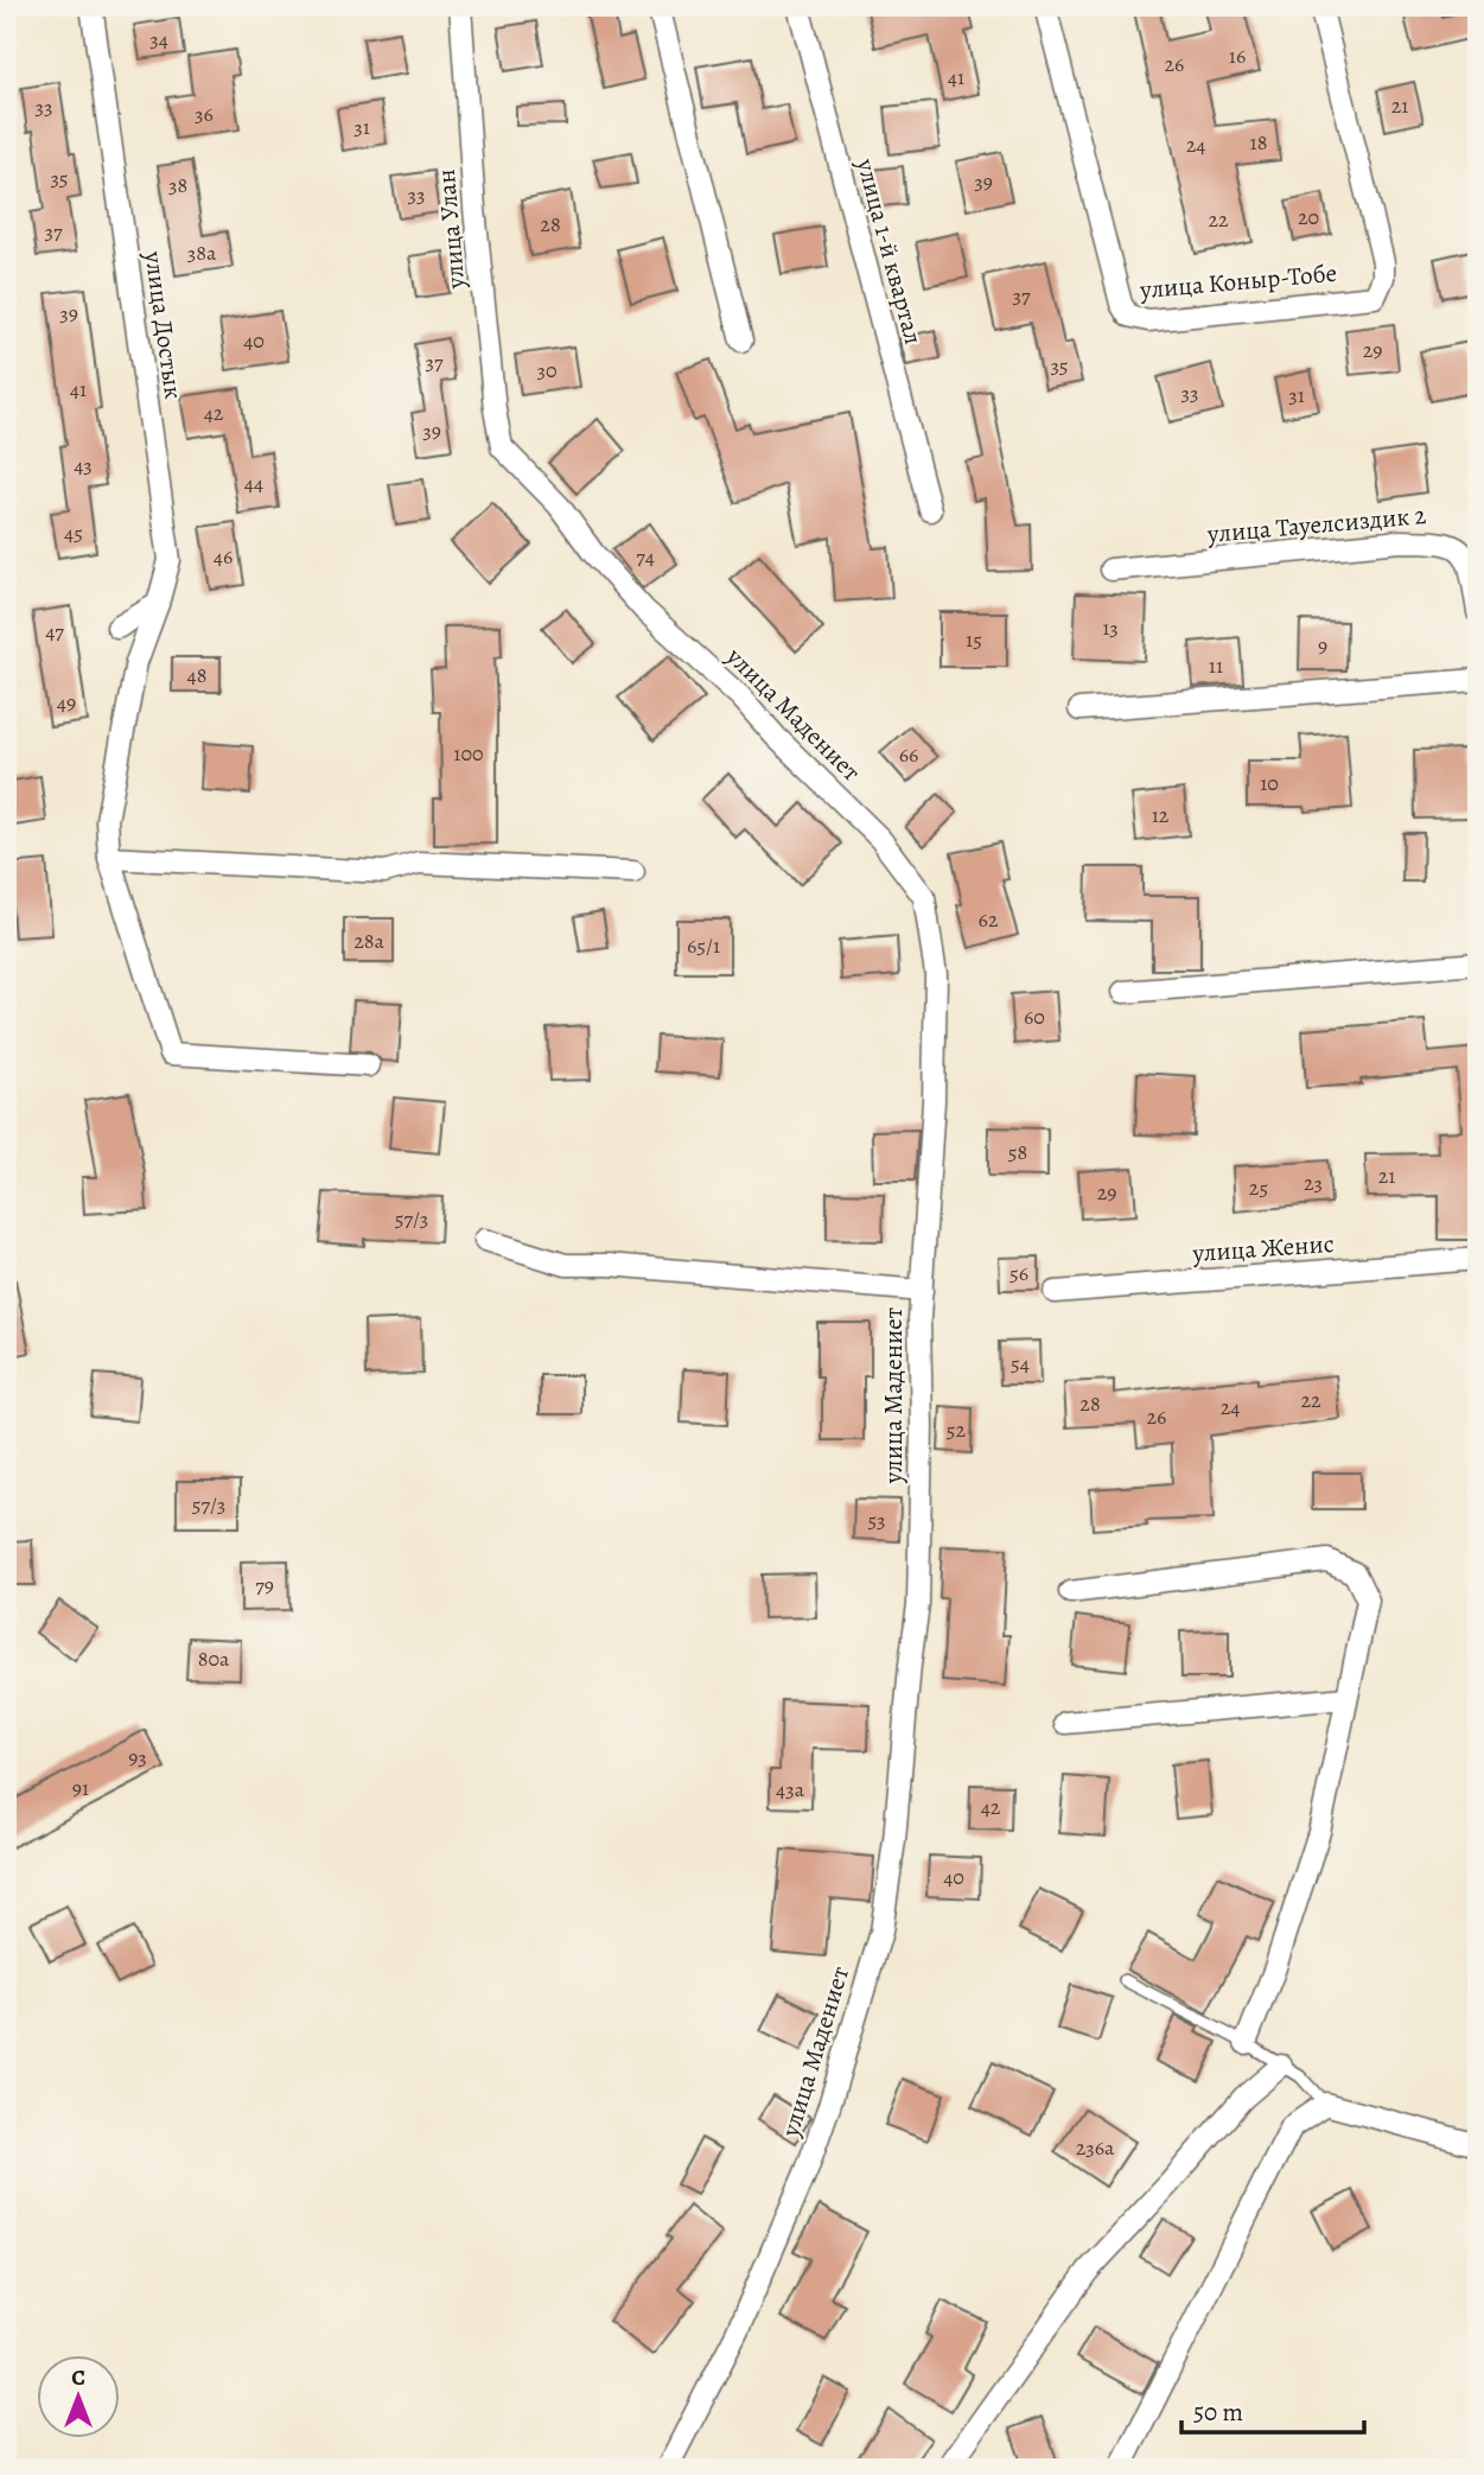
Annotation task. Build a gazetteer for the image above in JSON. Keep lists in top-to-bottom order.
{
  "streets": {
    "street": [
      "улица Улан",
      "улица 1-й квартал",
      "улица Коныр-Тобе",
      "улица Достык",
      "улица Тауелсиздик 2",
      "улица Мадениет",
      "улица Женис"
    ]
  },
  "crossings": [
    ["улица Улан", "улица Мадениет"]
  ],
  "house_numbers": [
    "34",
    "16",
    "26",
    "41",
    "21",
    "33",
    "36",
    "31",
    "18",
    "24",
    "35",
    "39",
    "38",
    "33",
    "20",
    "22",
    "28",
    "37",
    "38а",
    "37",
    "39",
    "40",
    "29",
    "37",
    "35",
    "30",
    "41",
    "33",
    "31",
    "42",
    "39",
    "43",
    "44",
    "45",
    "46",
    "74",
    "13",
    "47",
    "15",
    "9",
    "11",
    "48",
    "49",
    "100",
    "66",
    "10",
    "12",
    "62",
    "28а",
    "65/1",
    "60",
    "58",
    "21",
    "23",
    "25",
    "29",
    "57/3",
    "56",
    "54",
    "22",
    "28",
    "24",
    "26",
    "52",
    "57/3",
    "53",
    "79",
    "80а",
    "93",
    "91",
    "43а",
    "42",
    "40",
    "236а"
  ],
  "scale_bar": "50 m",
  "north": "top"
}
